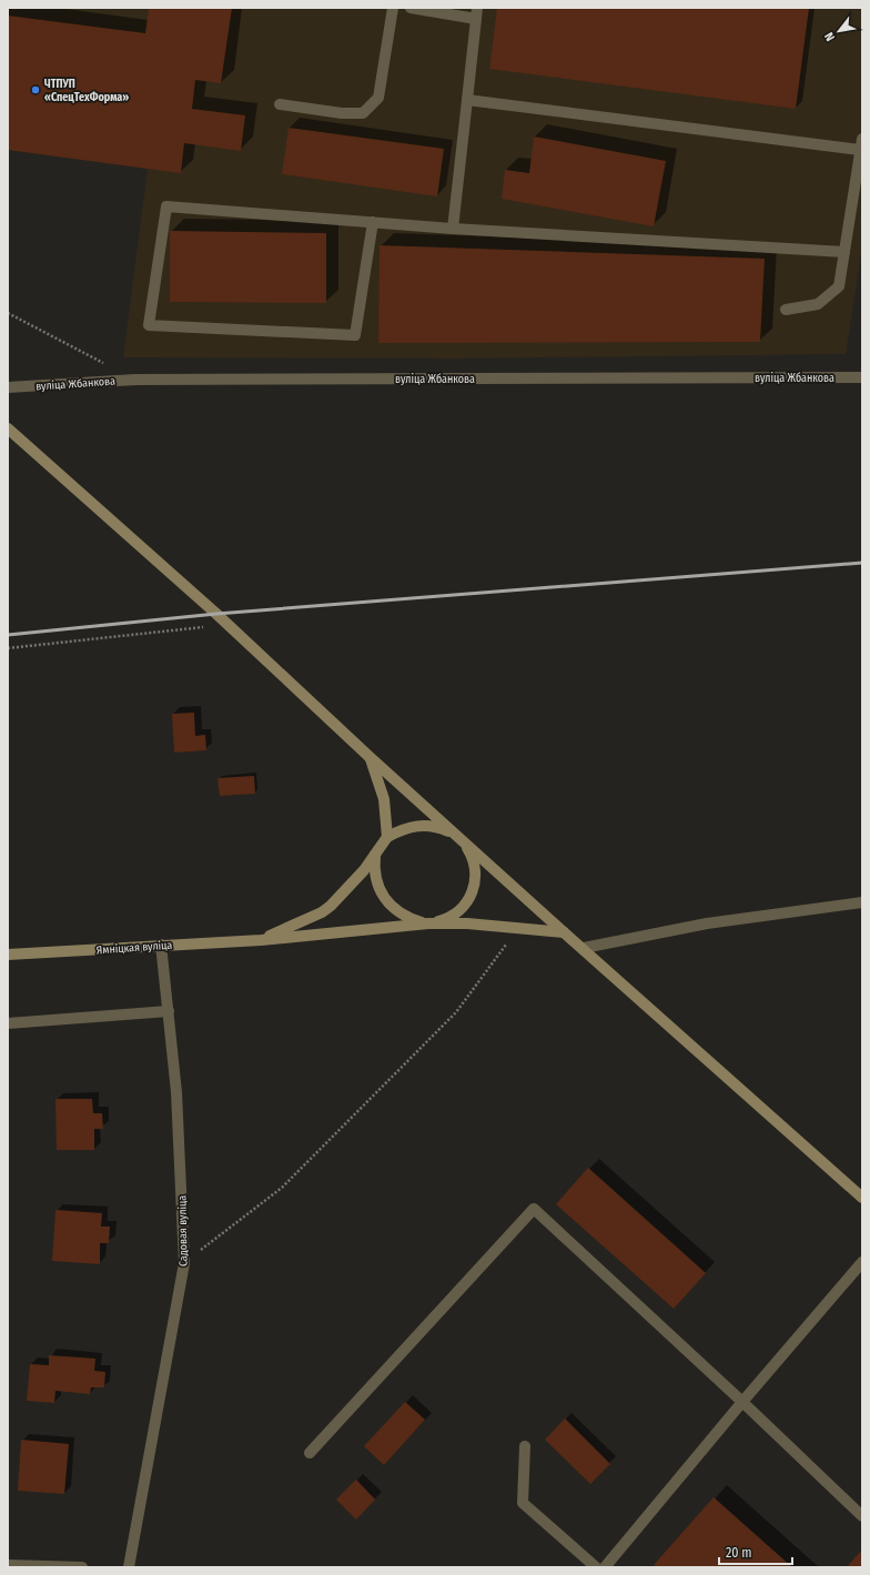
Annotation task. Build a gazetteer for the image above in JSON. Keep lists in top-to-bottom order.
{
  "streets": {
    "main road": ["Ямніцкая вуліца"],
    "street": ["вуліца Жбанкова", "Садовая вуліца"]
  },
  "crossings": [
    ["Ямніцкая вуліца", "Садовая вуліца"]
  ],
  "places": ["ЧТПУП «СпецТехФорма»"],
  "scale_bar": "20 m",
  "north": "bottom left"
}
